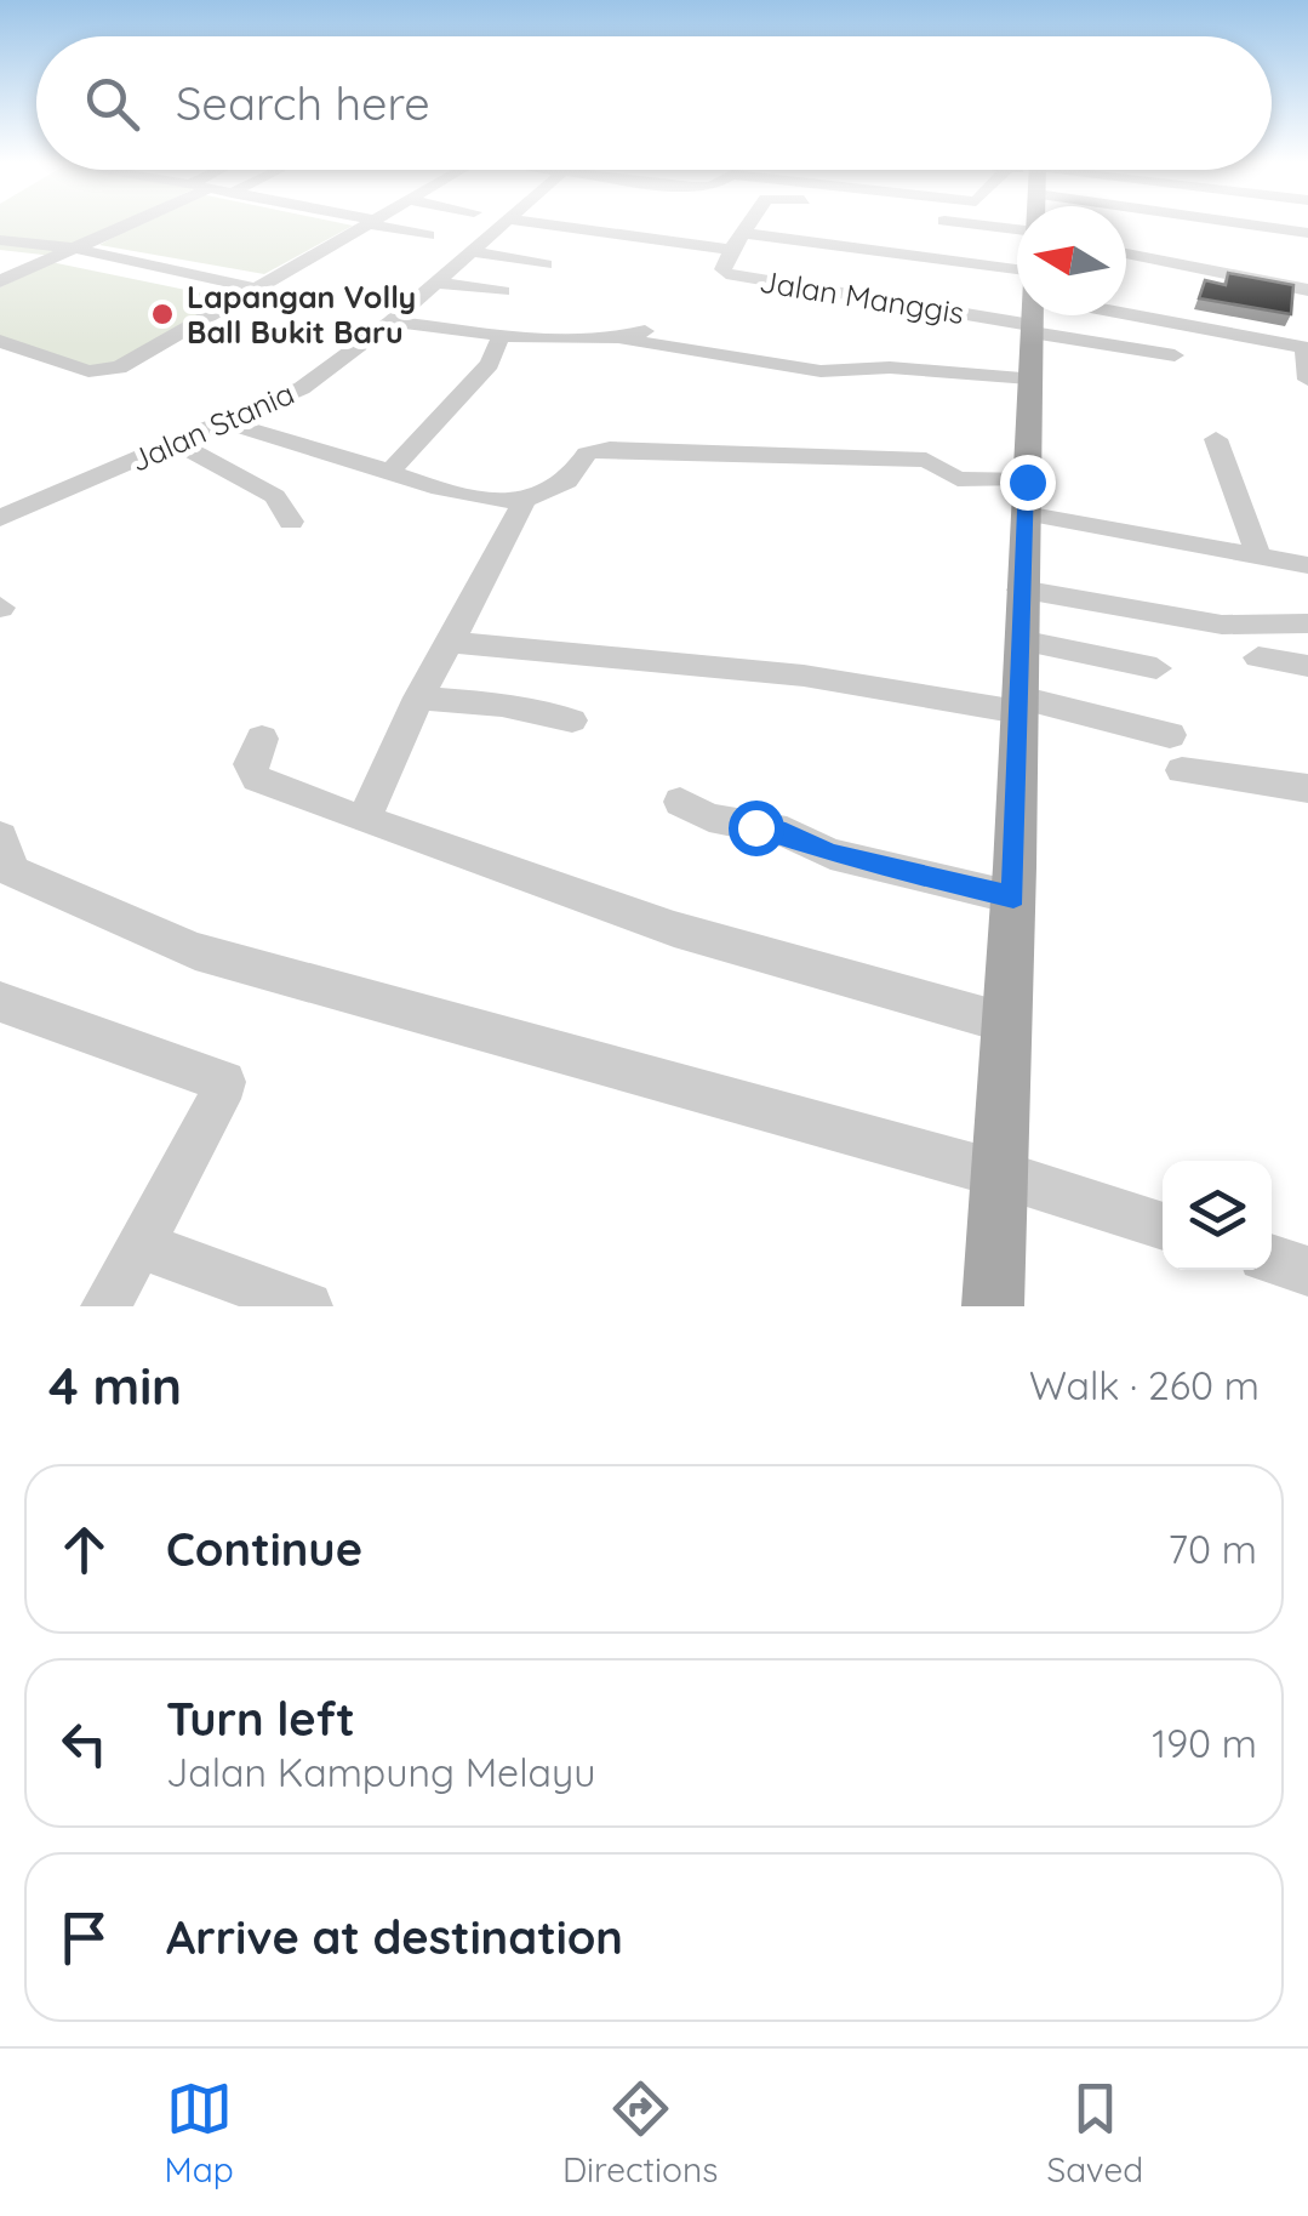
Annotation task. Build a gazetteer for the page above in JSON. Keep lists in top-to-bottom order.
{
  "streets": {
    "street": ["Jalan Manggis", "Jalan Stania"]
  },
  "places": ["Lapangan Volly Ball Bukit Baru"],
  "north": "left",
  "page": {
    "search": "Search here",
    "heading": ["4 min", "Walk · 260 m"],
    "list": [
      ["Continue", "70 m"],
      ["Turn left", "Jalan Kampung Melayu", "190 m"],
      "Arrive at destination"
    ],
    "nav": ["Map", "Directions", "Saved"]
  }
}
